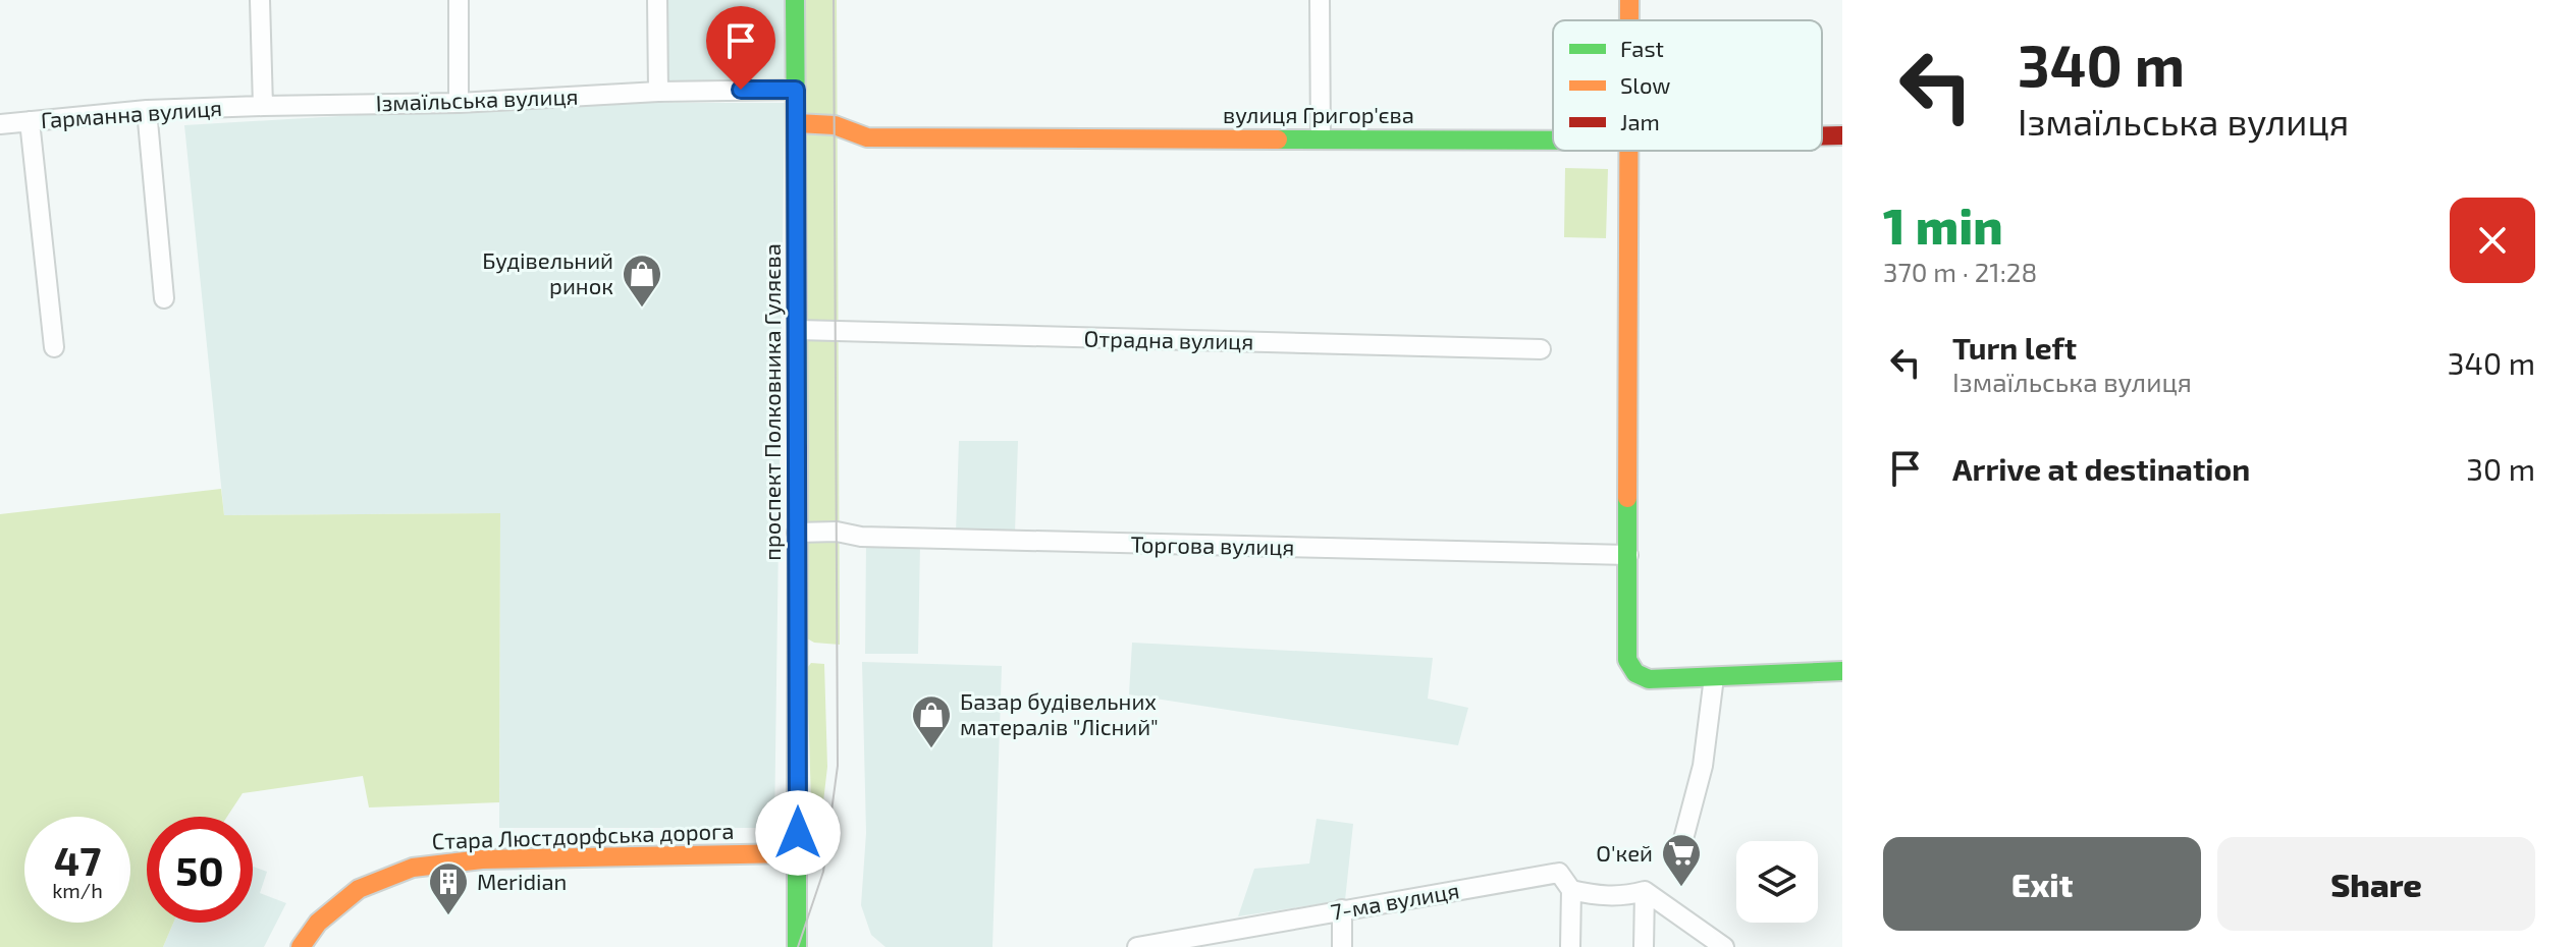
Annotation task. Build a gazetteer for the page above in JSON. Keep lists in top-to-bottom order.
{
  "streets": {
    "street": [
      "Ізмаїльська вулиця",
      "Гарманна вулиця",
      "вулиця Григор'єва",
      "Отрадна вулиця",
      "проспект Полковника Гуляєва",
      "Торгова вулиця",
      "Стара Люстдорфська дорога",
      "7-ма вулиця"
    ]
  },
  "crossings": [
    ["Ізмаїльська вулиця", "Гарманна вулиця"],
    ["Ізмаїльська вулиця", "проспект Полковника Гуляєва"],
    ["вулиця Григор'єва", "проспект Полковника Гуляєва"],
    ["Отрадна вулиця", "проспект Полковника Гуляєва"],
    ["проспект Полковника Гуляєва", "Торгова вулиця"],
    ["проспект Полковника Гуляєва", "Стара Люстдорфська дорога"]
  ],
  "places": {
    "shop": ["Будівельний ринок", "Базар будівельних матералів \"Лісний\""],
    "supermarket": ["О'кей"],
    "building": ["Meridian"]
  },
  "legend": ["Fast", "Slow", "Jam"],
  "page": {
    "turn": ["340 m", "Ізмаїльська вулиця"],
    "heading": ["1 min", "370 m · 21:28"],
    "list": [
      {
        "name": "Turn left",
        "note": "Ізмаїльська вулиця",
        "value": "340 m"
      },
      {
        "name": "Arrive at destination",
        "value": "30 m"
      }
    ],
    "speed": "47 km/h",
    "limit": "50",
    "buttons": ["Exit", "Share"]
  }
}
